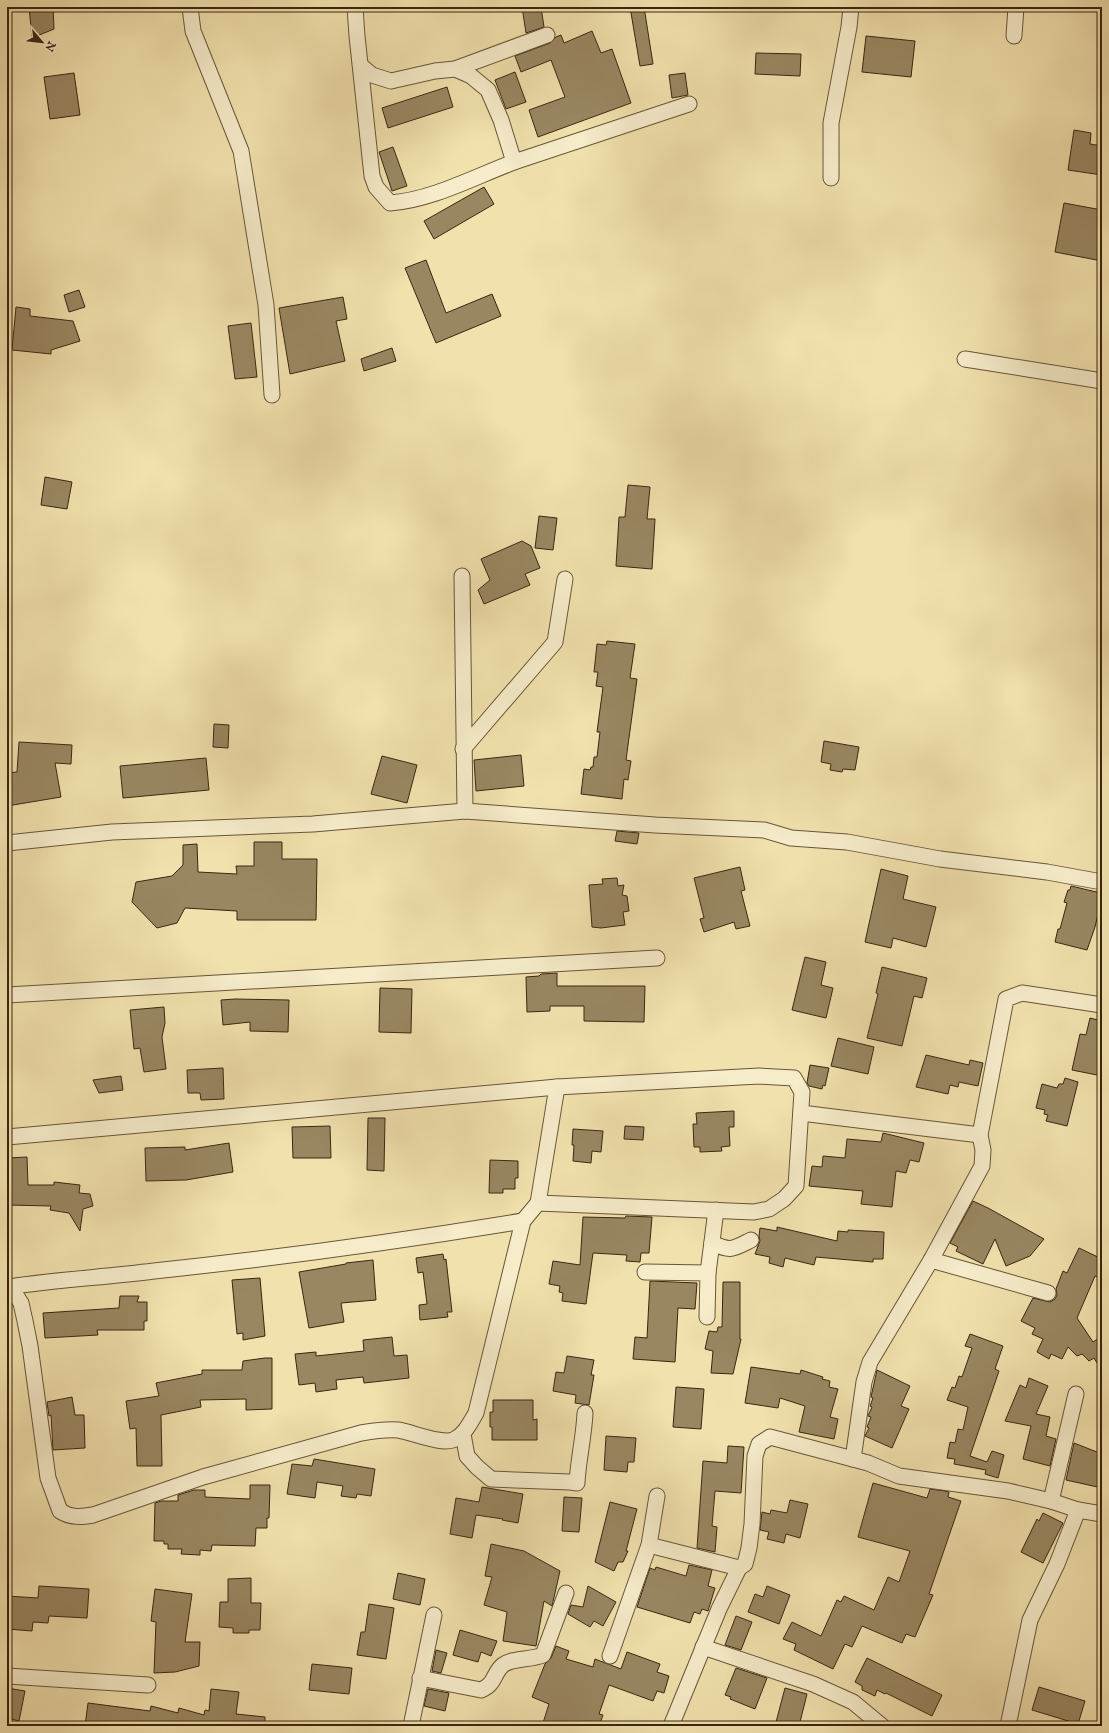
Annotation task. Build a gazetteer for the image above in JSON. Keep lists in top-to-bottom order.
{
  "north": "bottom right"
}
